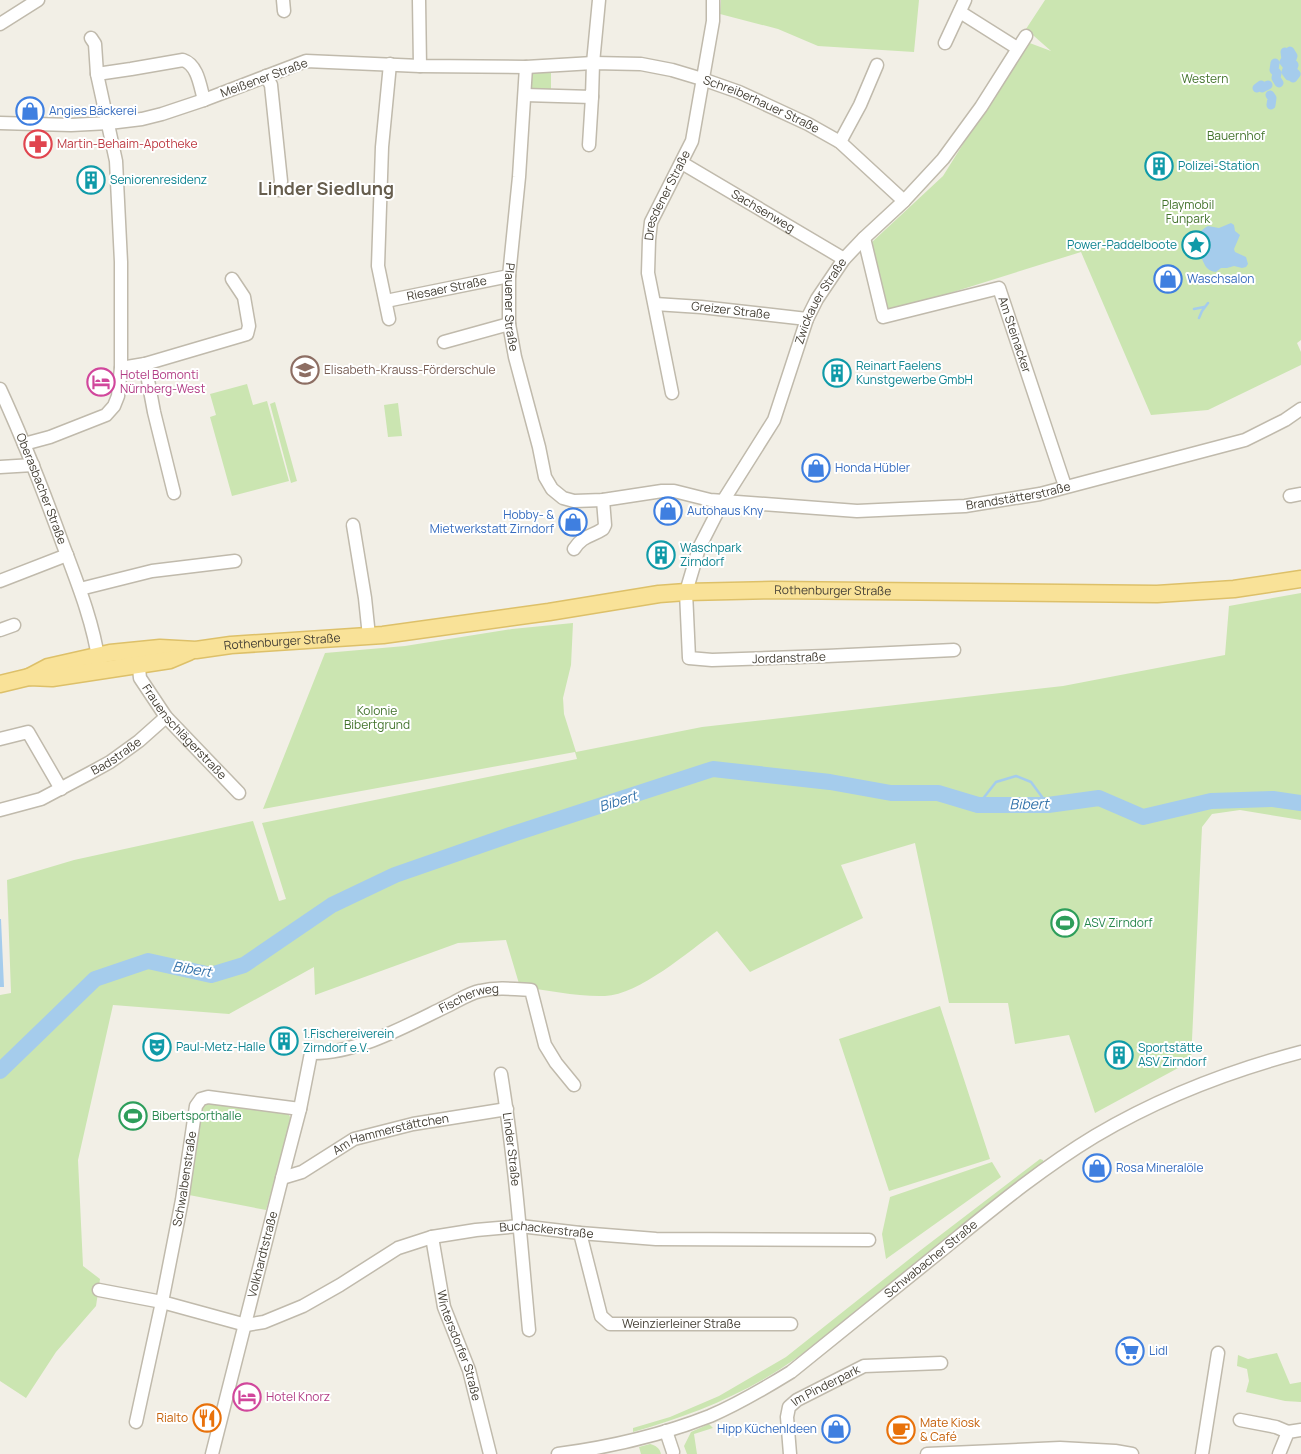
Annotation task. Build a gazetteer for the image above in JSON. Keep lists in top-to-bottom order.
{
  "streets": {
    "main road": ["Rothenburger Straße"],
    "street": [
      "Meißener Straße",
      "Schreiberhauer Straße",
      "Dresdener Straße",
      "Sachsenweg",
      "Riesaer Straße",
      "Zwickauer Straße",
      "Plauener Straße",
      "Greizer Straße",
      "Am Steinacker",
      "Oberasbacher Straße",
      "Brandstätterstraße",
      "Jordanstraße",
      "Frauenschlägerstraße",
      "Badstraße",
      "Fischerweg",
      "Am Hammerstättchen",
      "Linder Straße",
      "Schwalbenstraße",
      "Buchackerstraße",
      "Volkhardtstraße",
      "Schwabacher Straße",
      "Weinzierleiner Straße",
      "Wintersdorfer Straße",
      "Im Pinderpark"
    ]
  },
  "crossings": [
    ["Meißener Straße", "Schreiberhauer Straße"],
    ["Meißener Straße", "Plauener Straße"],
    ["Schreiberhauer Straße", "Dresdener Straße"],
    ["Schreiberhauer Straße", "Zwickauer Straße"],
    ["Dresdener Straße", "Sachsenweg"],
    ["Dresdener Straße", "Greizer Straße"],
    ["Sachsenweg", "Zwickauer Straße"],
    ["Riesaer Straße", "Plauener Straße"],
    ["Zwickauer Straße", "Plauener Straße"],
    ["Zwickauer Straße", "Greizer Straße"],
    ["Zwickauer Straße", "Am Steinacker"],
    ["Zwickauer Straße", "Brandstätterstraße"],
    ["Zwickauer Straße", "Rothenburger Straße"],
    ["Zwickauer Straße", "Jordanstraße"],
    ["Plauener Straße", "Brandstätterstraße"],
    ["Am Steinacker", "Brandstätterstraße"],
    ["Oberasbacher Straße", "Rothenburger Straße"],
    ["Rothenburger Straße", "Jordanstraße"],
    ["Rothenburger Straße", "Frauenschlägerstraße"],
    ["Frauenschlägerstraße", "Badstraße"],
    ["Fischerweg", "Volkhardtstraße"],
    ["Am Hammerstättchen", "Linder Straße"],
    ["Am Hammerstättchen", "Volkhardtstraße"],
    ["Linder Straße", "Buchackerstraße"],
    ["Schwalbenstraße", "Volkhardtstraße"],
    ["Buchackerstraße", "Volkhardtstraße"],
    ["Buchackerstraße", "Weinzierleiner Straße"],
    ["Buchackerstraße", "Wintersdorfer Straße"]
  ],
  "districts": ["Linder Siedlung"],
  "water": ["Bibert"],
  "parks": [
    "Western",
    "Bauernhof",
    "Playmobil Funpark",
    "Kolonie Bibertgrund"
  ],
  "places": {
    "shop": [
      "Angies Bäckerei",
      "Waschsalon",
      "Honda Hübler",
      "Autohaus Kny",
      "Hobby- & Mietwerkstatt Zirndorf",
      "Rosa Mineralöle",
      "Hipp KüchenIdeen"
    ],
    "pharmacy": ["Martin-Behaim-Apotheke"],
    "building": [
      "Polizei-Station",
      "Seniorenresidenz",
      "Reinart Faelens Kunstgewerbe GmbH",
      "Waschpark Zirndorf",
      "1.Fischereiverein Zirndorf e.V.",
      "Sportstätte ASV Zirndorf"
    ],
    "place": ["Power-Paddelboote"],
    "school or university": ["Elisabeth-Krauss-Förderschule"],
    "hotel": ["Hotel Bomonti Nürnberg-West", "Hotel Knorz"],
    "sports": ["ASV Zirndorf", "Bibertsporthalle"],
    "theatre": ["Paul-Metz-Halle"],
    "supermarket": ["Lidl"],
    "restaurant": ["Rialto"],
    "cafe": ["Mate Kiosk & Café"]
  }
}
